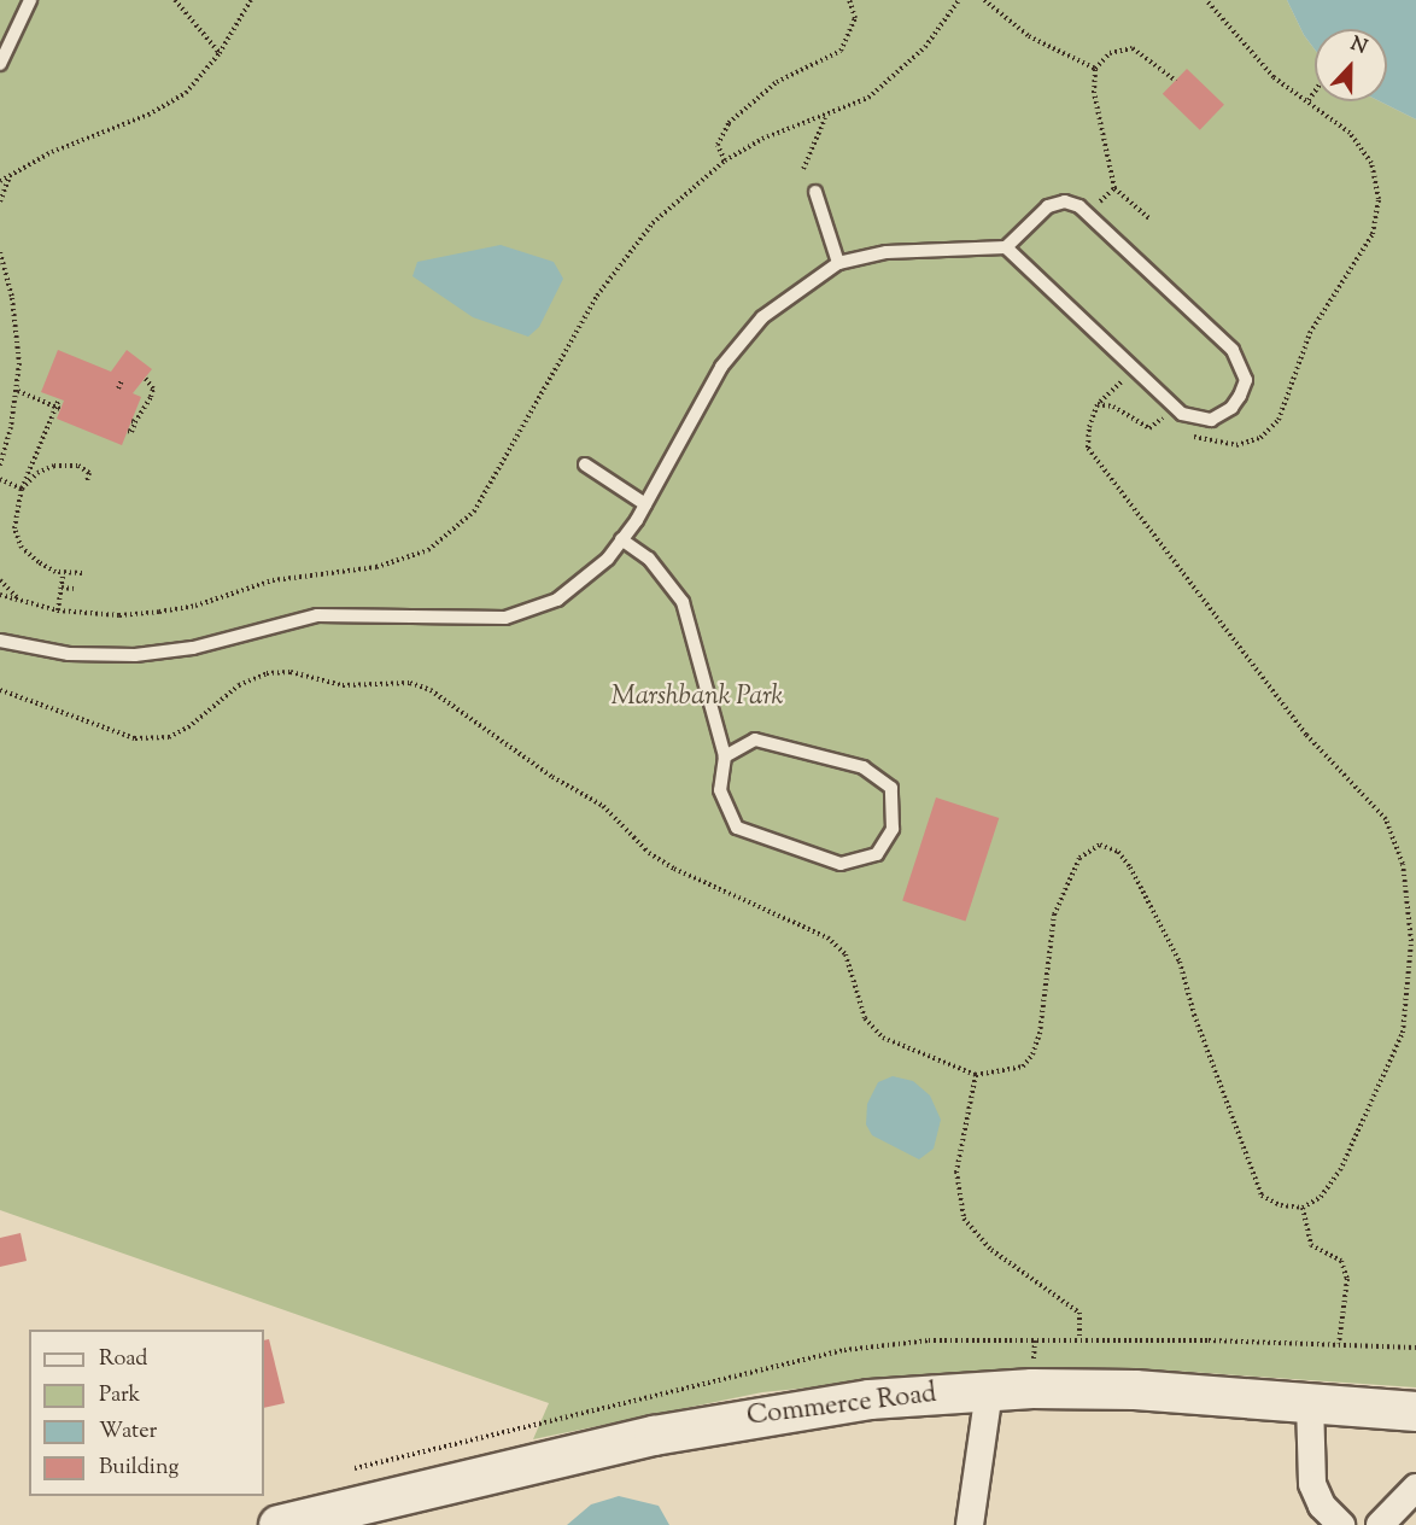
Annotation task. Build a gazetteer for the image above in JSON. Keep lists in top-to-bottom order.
{
  "streets": {
    "main road": ["Commerce Road"]
  },
  "parks": ["Marshbank Park"],
  "legend": [
    "Road",
    "Park",
    "Water",
    "Building"
  ],
  "north": "top"
}
